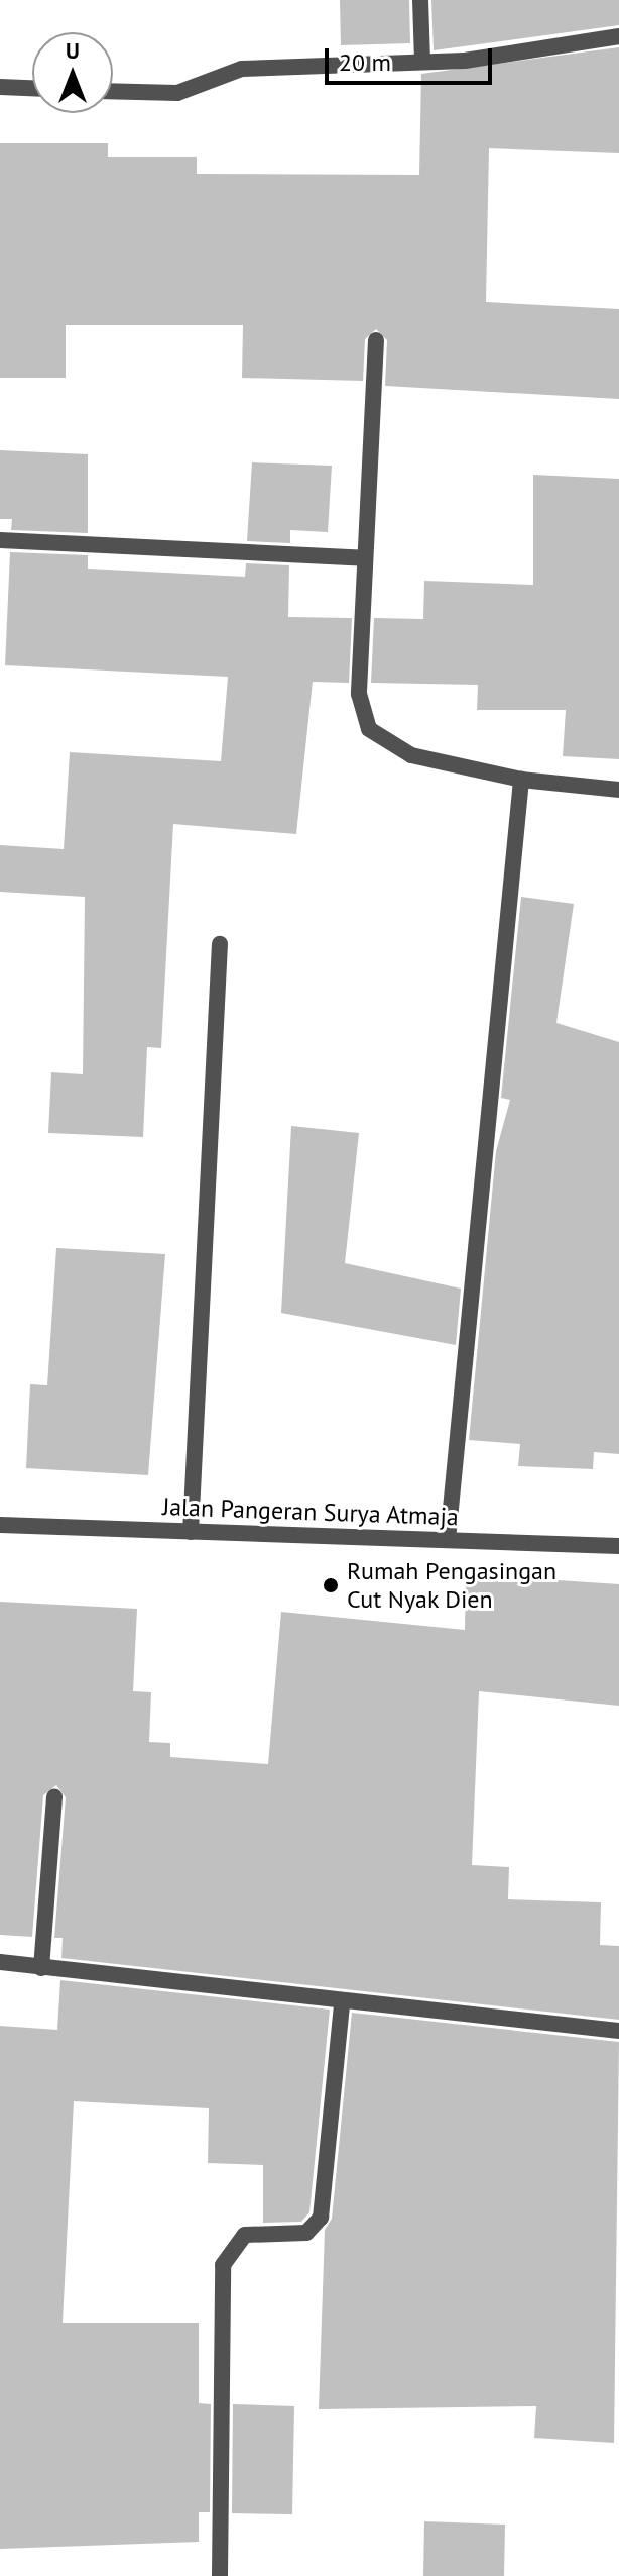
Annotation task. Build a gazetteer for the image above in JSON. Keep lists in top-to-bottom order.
{
  "streets": {
    "street": ["Jalan Pangeran Surya Atmaja"]
  },
  "places": ["Rumah Pengasingan Cut Nyak Dien"],
  "scale_bar": "20 m",
  "north": "top"
}
